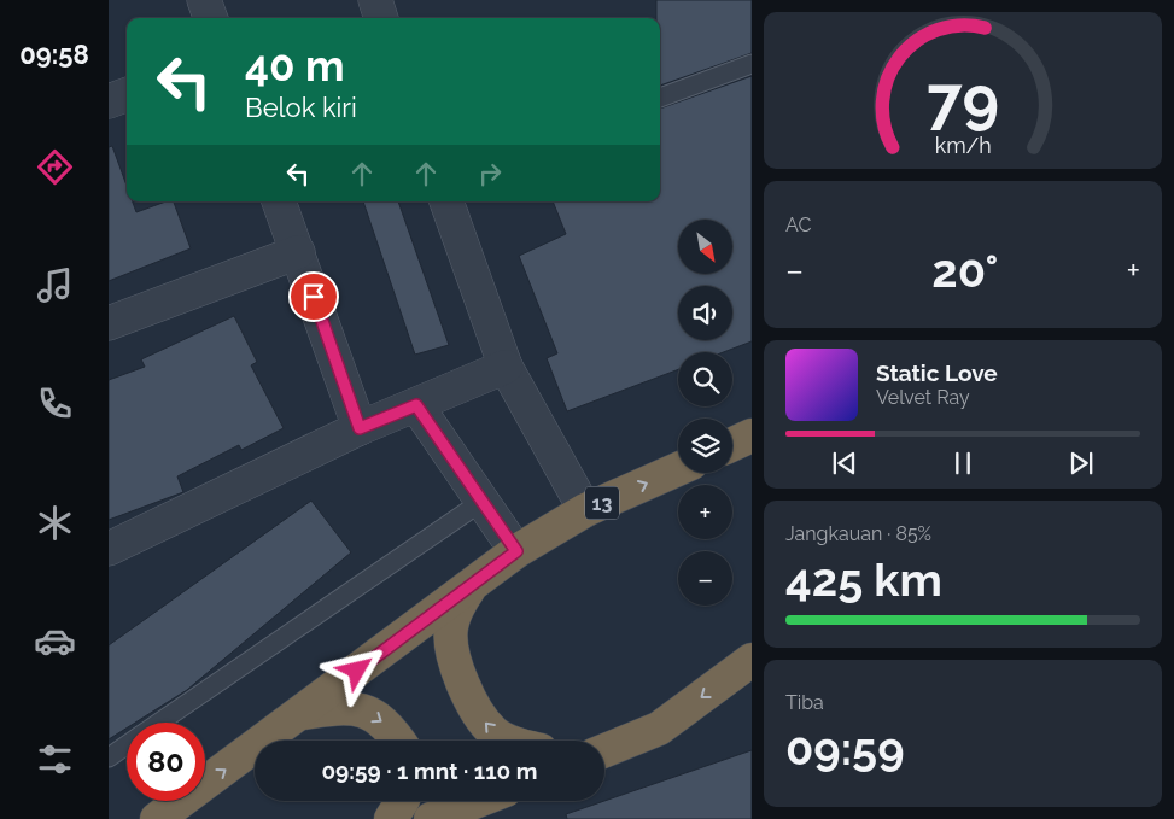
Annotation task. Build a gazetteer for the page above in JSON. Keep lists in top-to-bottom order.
{
  "streets": {
    "highway": ["13"]
  },
  "north": "bottom right",
  "page": {
    "tabs": "09:58",
    "turn": ["40 m", "Belok kiri"],
    "tile": [
      "AC",
      ["Jangkauan · 85%", "425 km"],
      ["Tiba", "09:59"]
    ],
    "map_buttons": ["+", "−"],
    "heat": ["−", "20°", "+"],
    "song": ["Static Love", "Velvet Ray"],
    "limit": "80",
    "trip": "09:59 · 1 mnt · 110 m",
    "gauge": ["79", "km/h"]
  }
}
